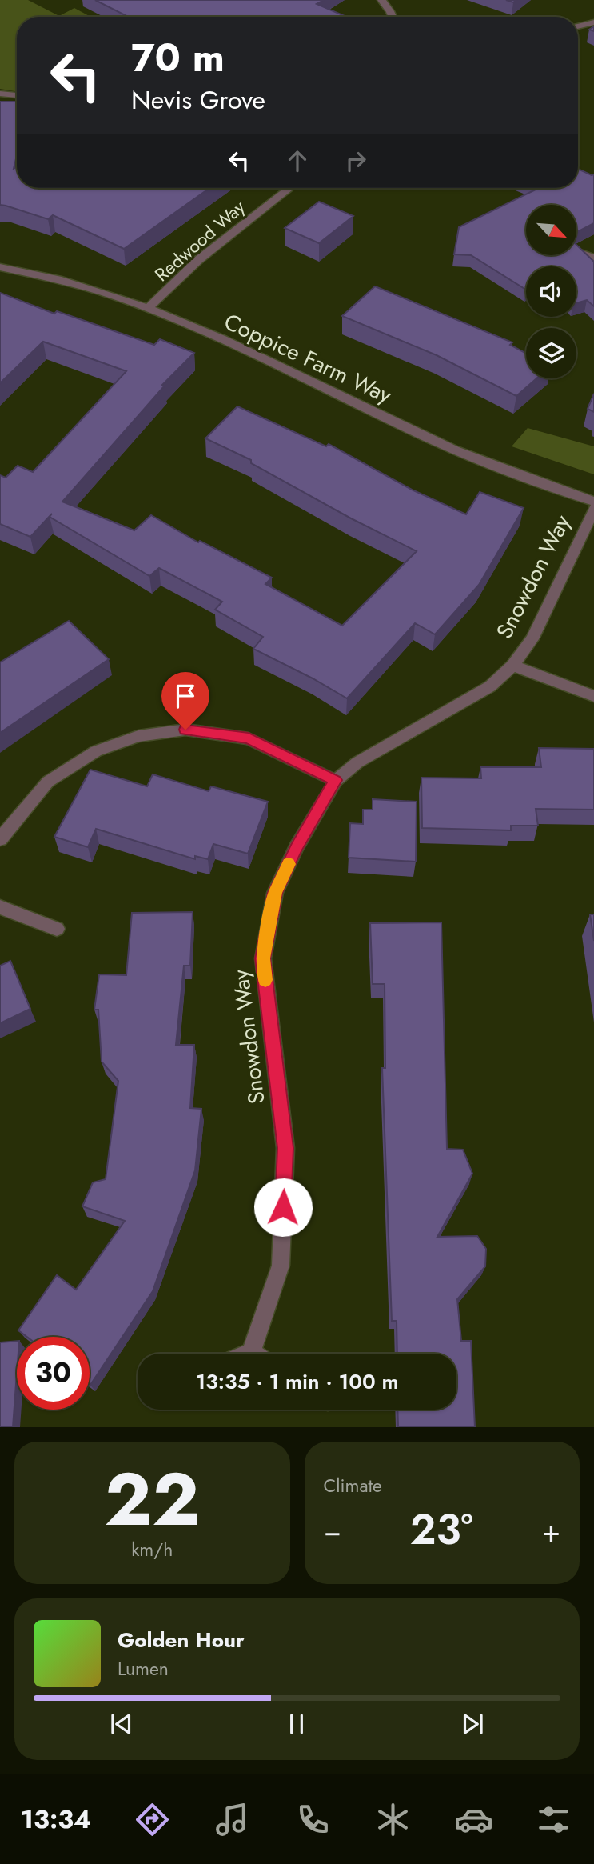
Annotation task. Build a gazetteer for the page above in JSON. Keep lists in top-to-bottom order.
{
  "streets": {
    "street": ["Redwood Way", "Coppice Farm Way", "Snowdon Way"]
  },
  "crossings": [
    ["Redwood Way", "Coppice Farm Way"]
  ],
  "north": "bottom right",
  "page": {
    "turn": ["70 m", "Nevis Grove"],
    "limit": "30",
    "trip": "13:35 · 1 min · 100 m",
    "tile": [
      ["22", "km/h"],
      "Climate"
    ],
    "heat": ["−", "23°", "+"],
    "song": ["Golden Hour", "Lumen"],
    "tabs": "13:34"
  }
}
